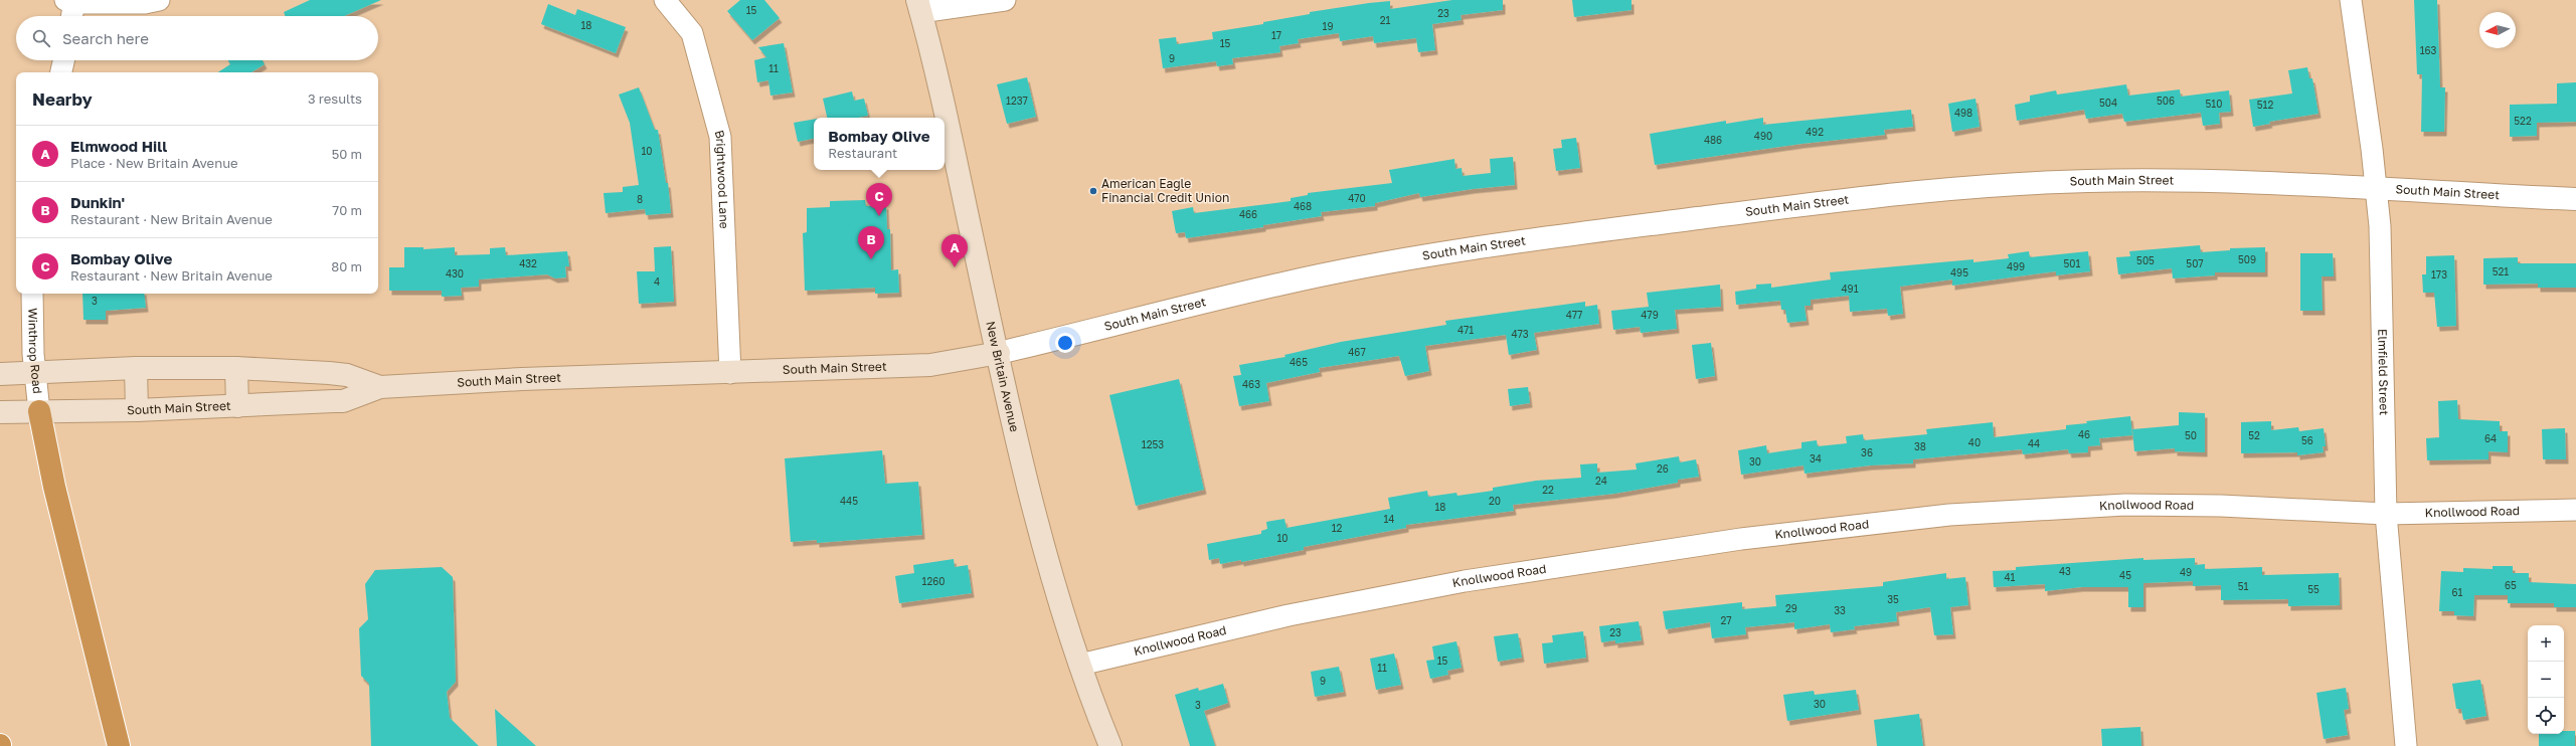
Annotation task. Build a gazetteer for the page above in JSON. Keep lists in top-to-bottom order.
{
  "streets": {
    "main road": ["South Main Street", "New Britain Avenue"],
    "street": [
      "Brightwood Lane",
      "Winthrop Road",
      "Elmfield Street",
      "Knollwood Road"
    ]
  },
  "crossings": [
    ["Brightwood Lane", "South Main Street"],
    ["South Main Street", "Winthrop Road"],
    ["South Main Street", "Elmfield Street"],
    ["South Main Street", "New Britain Avenue"],
    ["Elmfield Street", "Knollwood Road"],
    ["New Britain Avenue", "Knollwood Road"]
  ],
  "places": ["American Eagle Financial Credit Union"],
  "house_numbers": [
    "15",
    "23",
    "21",
    "18",
    "19",
    "17",
    "15",
    "163",
    "9",
    "11",
    "1237",
    "506",
    "504",
    "510",
    "512",
    "498",
    "522",
    "492",
    "490",
    "486",
    "10",
    "470",
    "8",
    "468",
    "466",
    "509",
    "505",
    "432",
    "501",
    "507",
    "499",
    "521",
    "495",
    "430",
    "173",
    "4",
    "491",
    "3",
    "477",
    "479",
    "471",
    "473",
    "467",
    "465",
    "463",
    "46",
    "50",
    "52",
    "64",
    "56",
    "40",
    "44",
    "1253",
    "38",
    "36",
    "34",
    "30",
    "26",
    "24",
    "22",
    "445",
    "20",
    "18",
    "14",
    "12",
    "10",
    "43",
    "49",
    "45",
    "41",
    "1260",
    "65",
    "51",
    "55",
    "61",
    "35",
    "29",
    "33",
    "27",
    "23",
    "15",
    "11",
    "9",
    "30",
    "3"
  ],
  "north": "left",
  "page": {
    "search": "Search here",
    "heading": ["Nearby", "3 results"],
    "popup": ["Bombay Olive", "Restaurant"],
    "list": [
      {
        "mark": "A",
        "name": "Elmwood Hill",
        "note": "Place · New Britain Avenue",
        "value": "50 m"
      },
      {
        "mark": "B",
        "name": "Dunkin'",
        "note": "Restaurant · New Britain Avenue",
        "value": "70 m"
      },
      {
        "mark": "C",
        "name": "Bombay Olive",
        "note": "Restaurant · New Britain Avenue",
        "value": "80 m"
      }
    ],
    "pins": ["C", "B", "A"],
    "map_buttons": ["+", "−"]
  }
}
